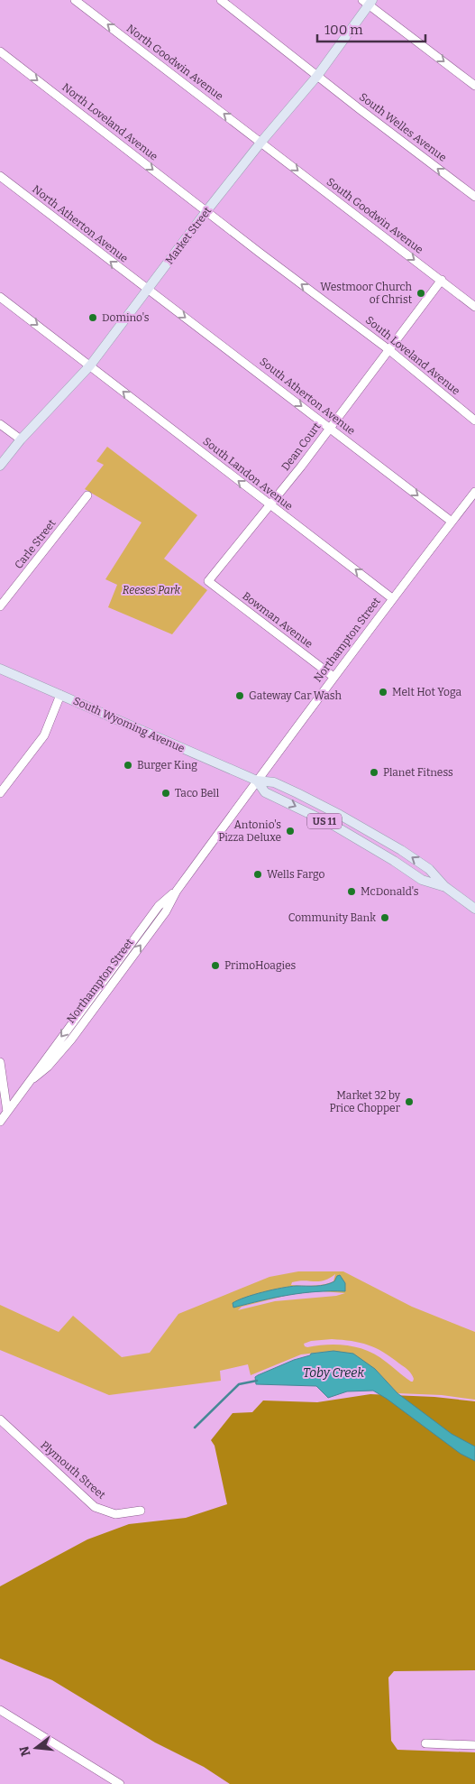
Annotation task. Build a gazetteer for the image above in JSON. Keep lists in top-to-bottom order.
{
  "streets": {
    "main road": ["Market Street", "South Wyoming Avenue", "US 11"],
    "street": [
      "North Goodwin Avenue",
      "North Loveland Avenue",
      "South Welles Avenue",
      "South Goodwin Avenue",
      "North Atherton Avenue",
      "South Loveland Avenue",
      "South Atherton Avenue",
      "Dean Court",
      "South Landon Avenue",
      "Carle Street",
      "Bowman Avenue",
      "Northampton Street",
      "Plymouth Street"
    ]
  },
  "crossings": [
    ["North Goodwin Avenue", "South Goodwin Avenue"],
    ["North Goodwin Avenue", "Market Street"],
    ["North Loveland Avenue", "Market Street"],
    ["North Loveland Avenue", "South Loveland Avenue"],
    ["South Welles Avenue", "Market Street"],
    ["South Goodwin Avenue", "Market Street"],
    ["South Goodwin Avenue", "Dean Court"],
    ["North Atherton Avenue", "Market Street"],
    ["North Atherton Avenue", "South Atherton Avenue"],
    ["Market Street", "South Loveland Avenue"],
    ["Market Street", "South Atherton Avenue"],
    ["Market Street", "South Landon Avenue"],
    ["South Loveland Avenue", "Dean Court"],
    ["South Atherton Avenue", "Dean Court"],
    ["South Atherton Avenue", "Northampton Street"],
    ["Dean Court", "South Landon Avenue"],
    ["Dean Court", "Bowman Avenue"],
    ["South Landon Avenue", "Northampton Street"],
    ["Bowman Avenue", "Northampton Street"],
    ["Northampton Street", "South Wyoming Avenue"]
  ],
  "one_way": [
    "North Goodwin Avenue",
    "North Loveland Avenue",
    "South Welles Avenue",
    "South Goodwin Avenue",
    "North Atherton Avenue",
    "South Loveland Avenue",
    "South Atherton Avenue"
  ],
  "water": ["Toby Creek"],
  "parks": ["Reeses Park"],
  "places": [
    "Westmoor Church of Christ",
    "Domino's",
    "Melt Hot Yoga",
    "Gateway Car Wash",
    "Burger King",
    "Planet Fitness",
    "Taco Bell",
    "Antonio's Pizza Deluxe",
    "Wells Fargo",
    "McDonald's",
    "Community Bank",
    "PrimoHoagies",
    "Market 32 by Price Chopper"
  ],
  "scale_bar": "100 m",
  "north": "left"
}
